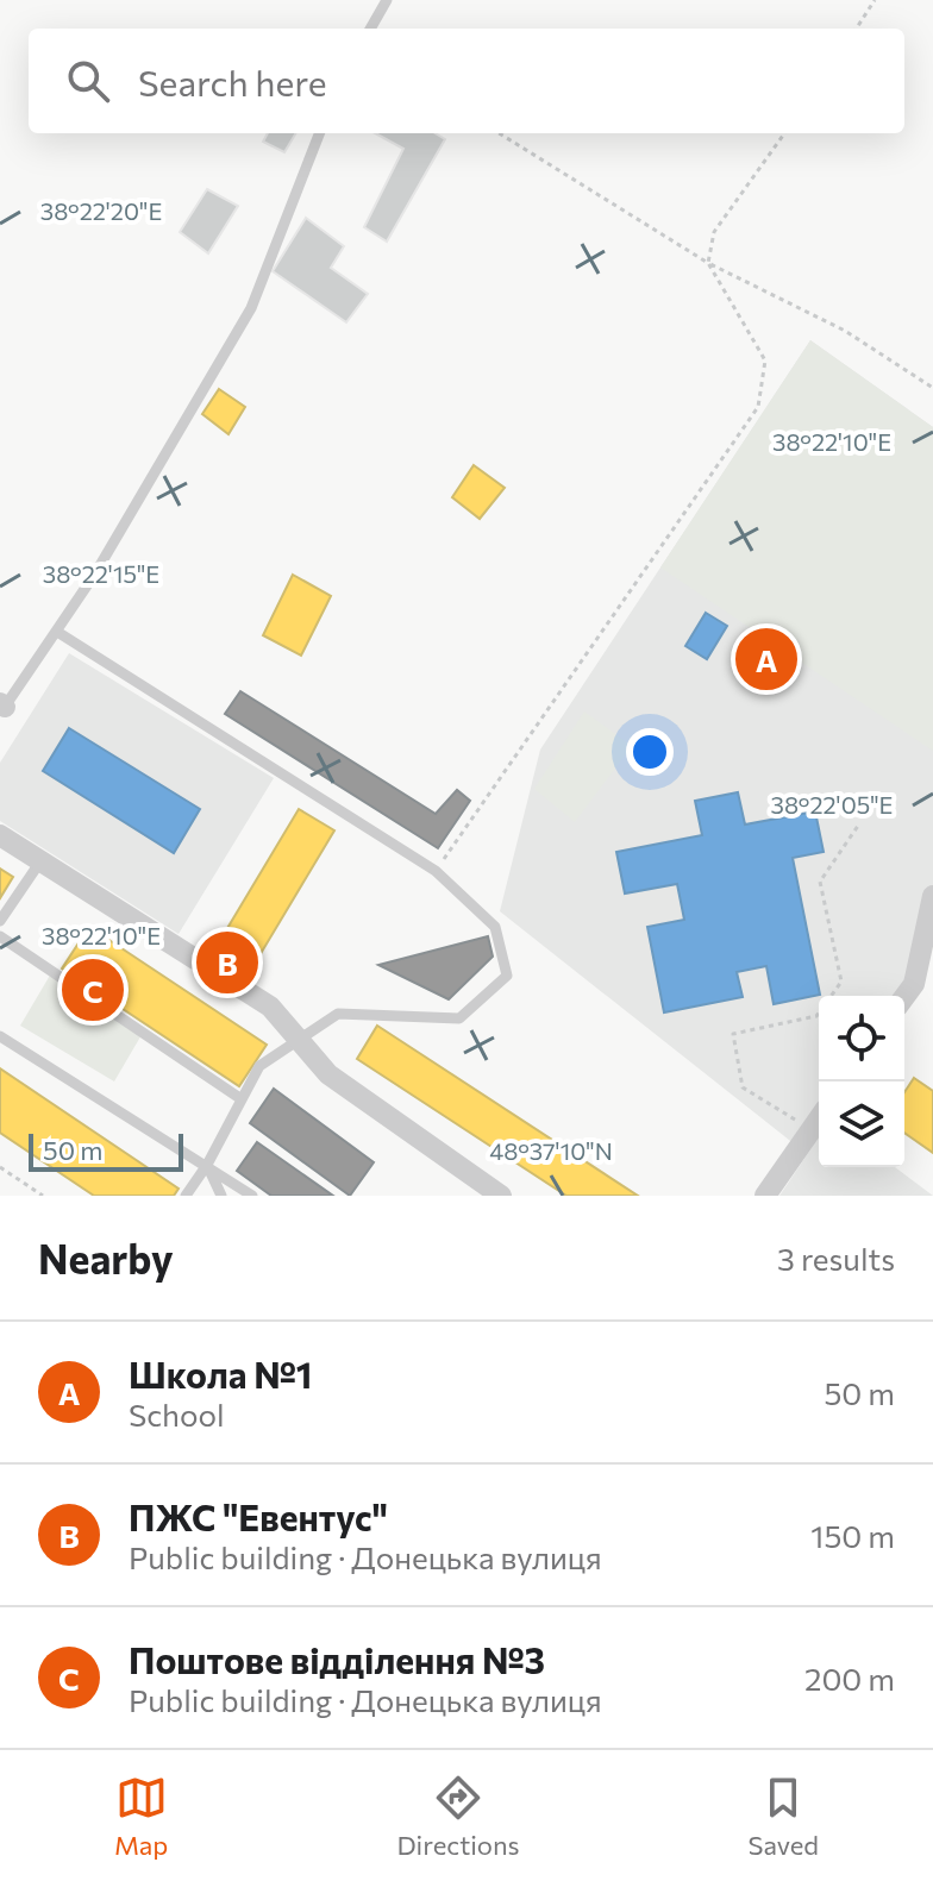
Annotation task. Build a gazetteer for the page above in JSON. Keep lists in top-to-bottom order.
{
  "scale_bar": "50 m",
  "page": {
    "search": "Search here",
    "pins": ["A", "B", "C"],
    "scale": "50 m",
    "heading": ["Nearby", "3 results"],
    "list": [
      {
        "mark": "A",
        "name": "Школа №1",
        "note": "School",
        "value": "50 m"
      },
      {
        "mark": "B",
        "name": "ПЖС \"Евентус\"",
        "note": "Public building · Донецька вулиця",
        "value": "150 m"
      },
      {
        "mark": "C",
        "name": "Поштове відділення №3",
        "note": "Public building · Донецька вулиця",
        "value": "200 m"
      }
    ],
    "nav": ["Map", "Directions", "Saved"]
  },
  "coordinates": [
    "38°22'20\"E",
    "38°22'10\"E",
    "38°22'15\"E",
    "38°22'05\"E",
    "48°37'10\"N"
  ]
}
